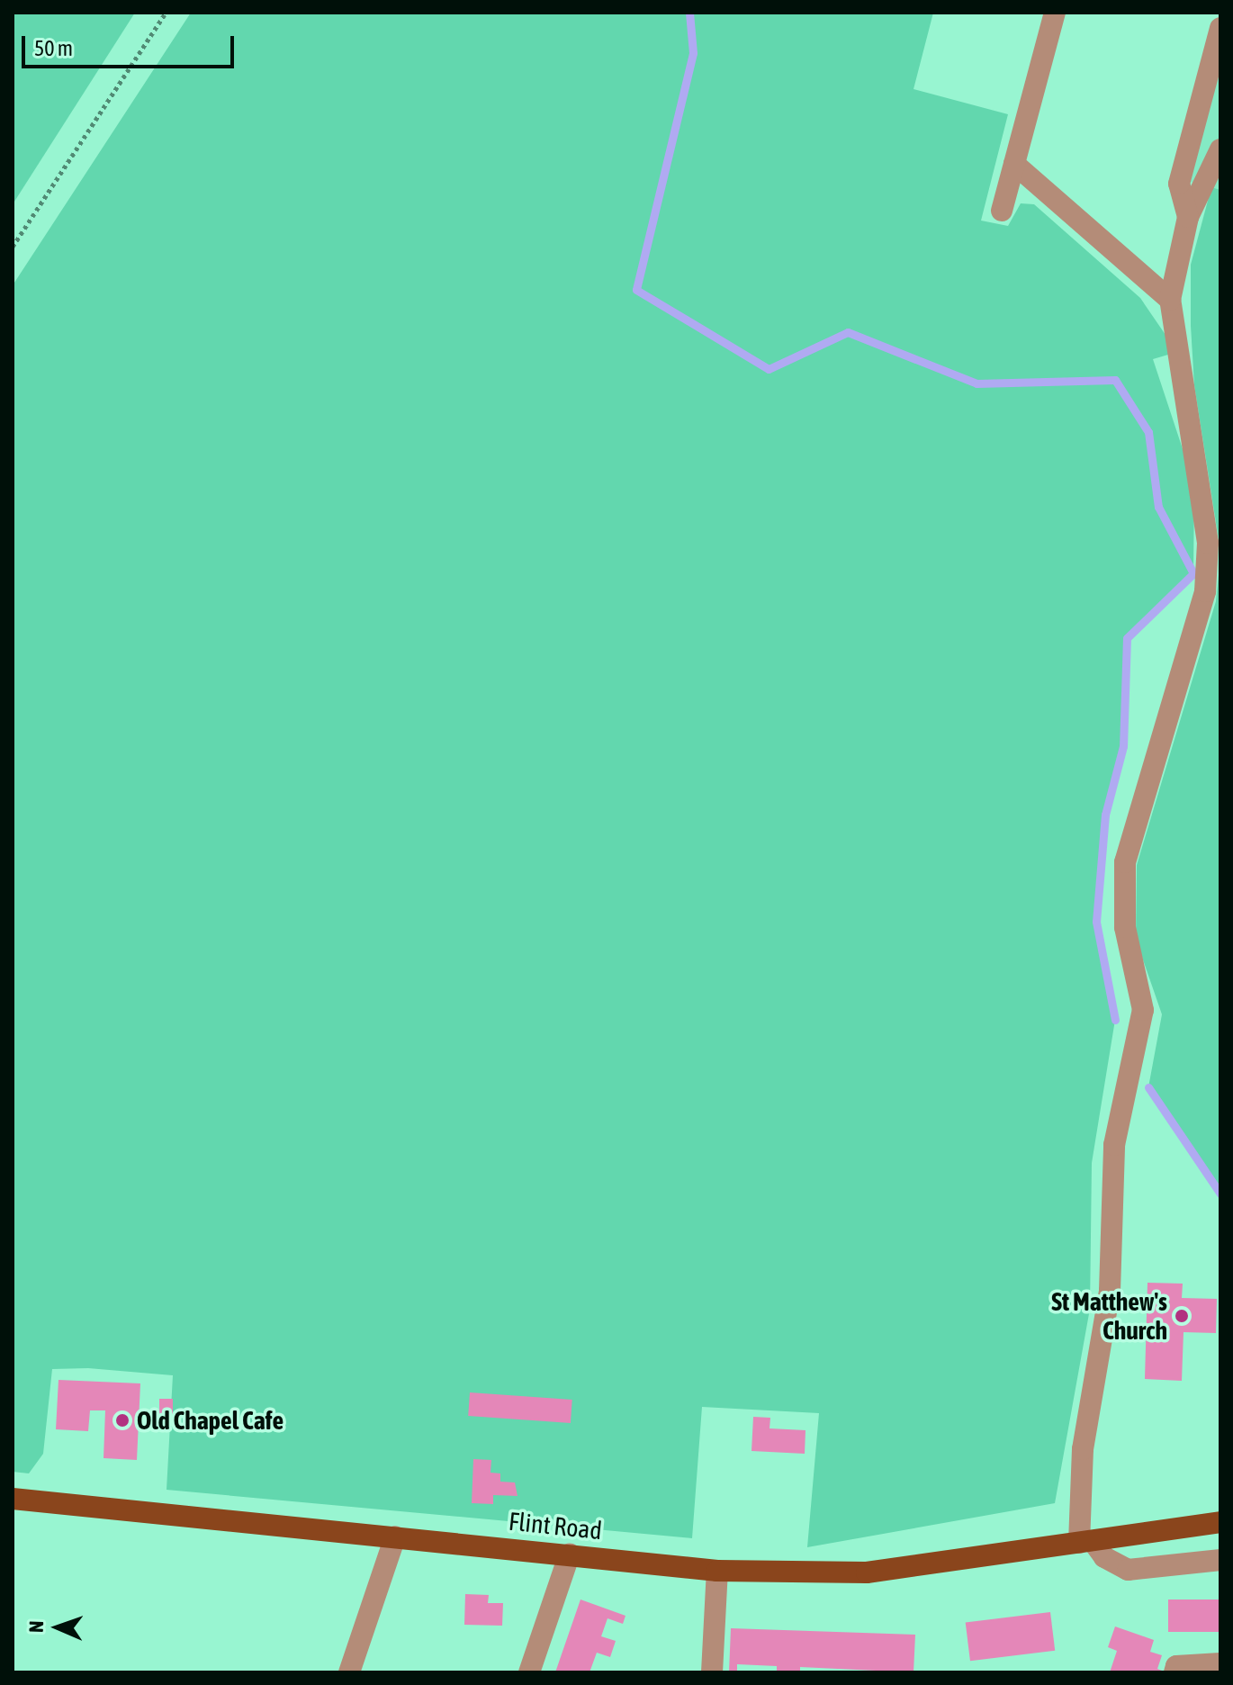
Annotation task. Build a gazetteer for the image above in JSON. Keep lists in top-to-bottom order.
{
  "streets": {
    "main road": ["Flint Road"]
  },
  "places": ["St Matthew's Church", "Old Chapel Cafe"],
  "scale_bar": "50 m",
  "north": "left"
}
